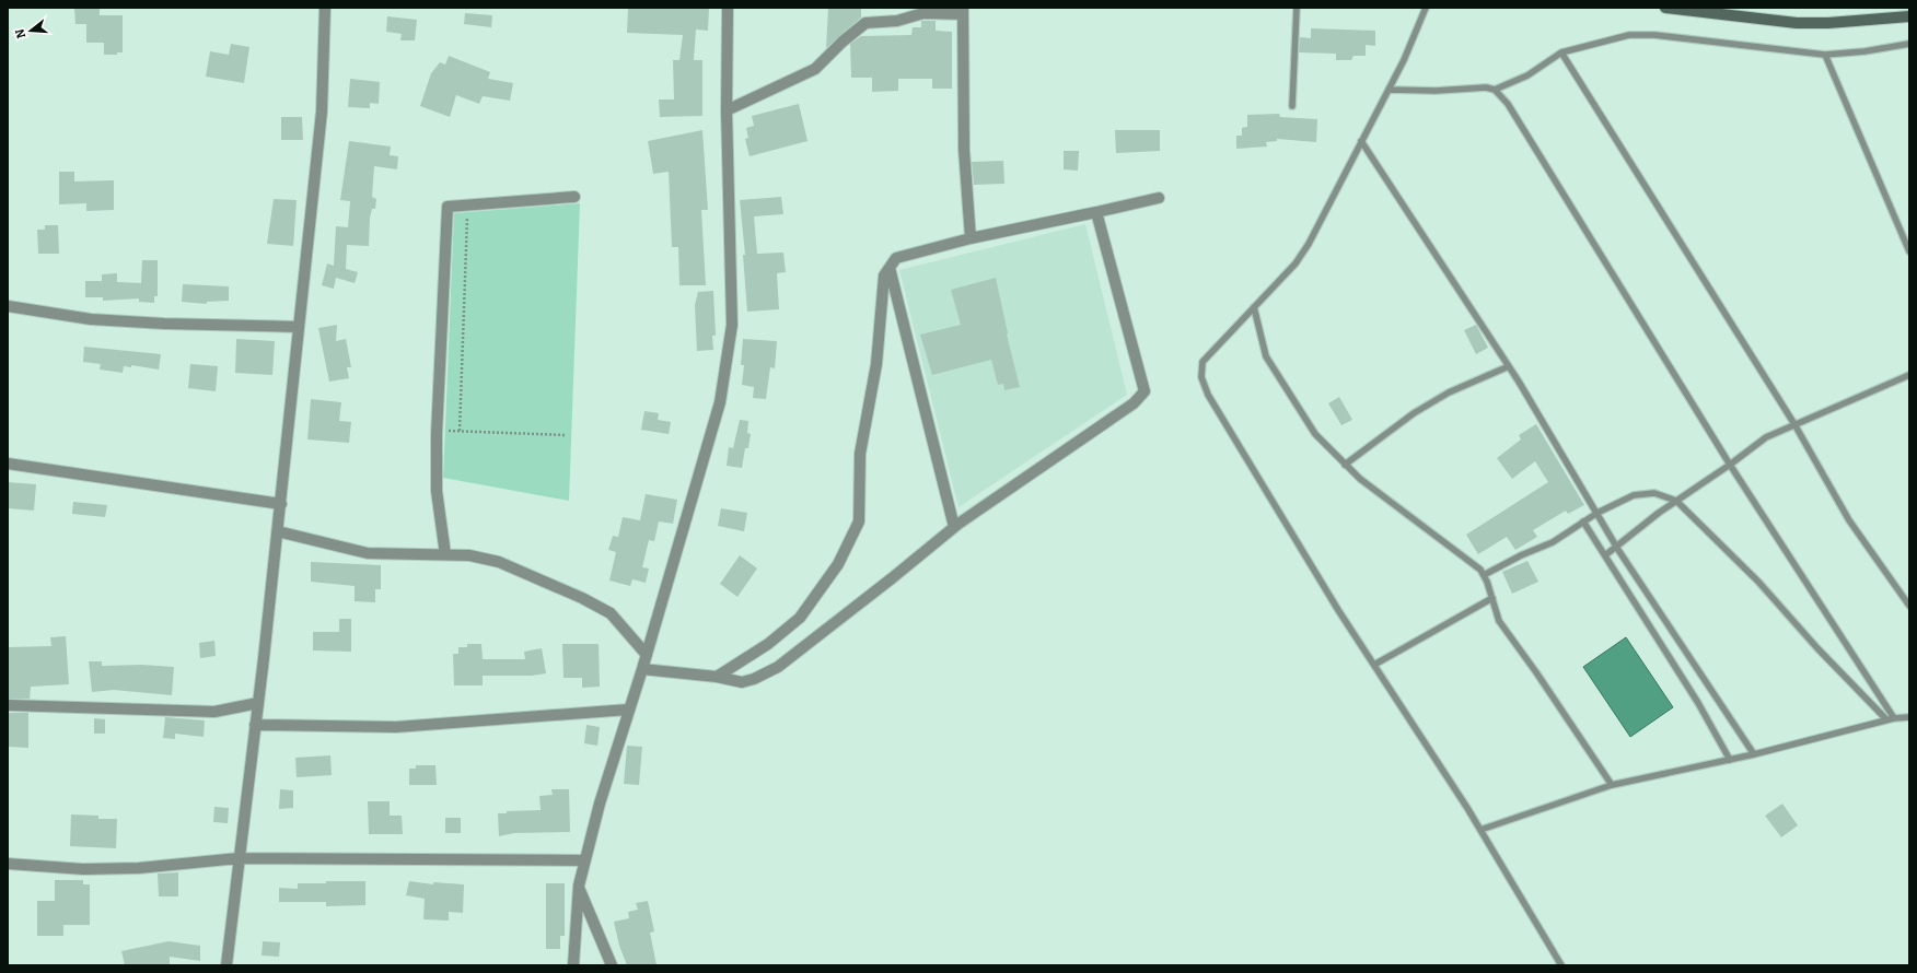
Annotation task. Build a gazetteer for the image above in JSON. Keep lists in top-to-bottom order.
{
  "north": "left"
}
